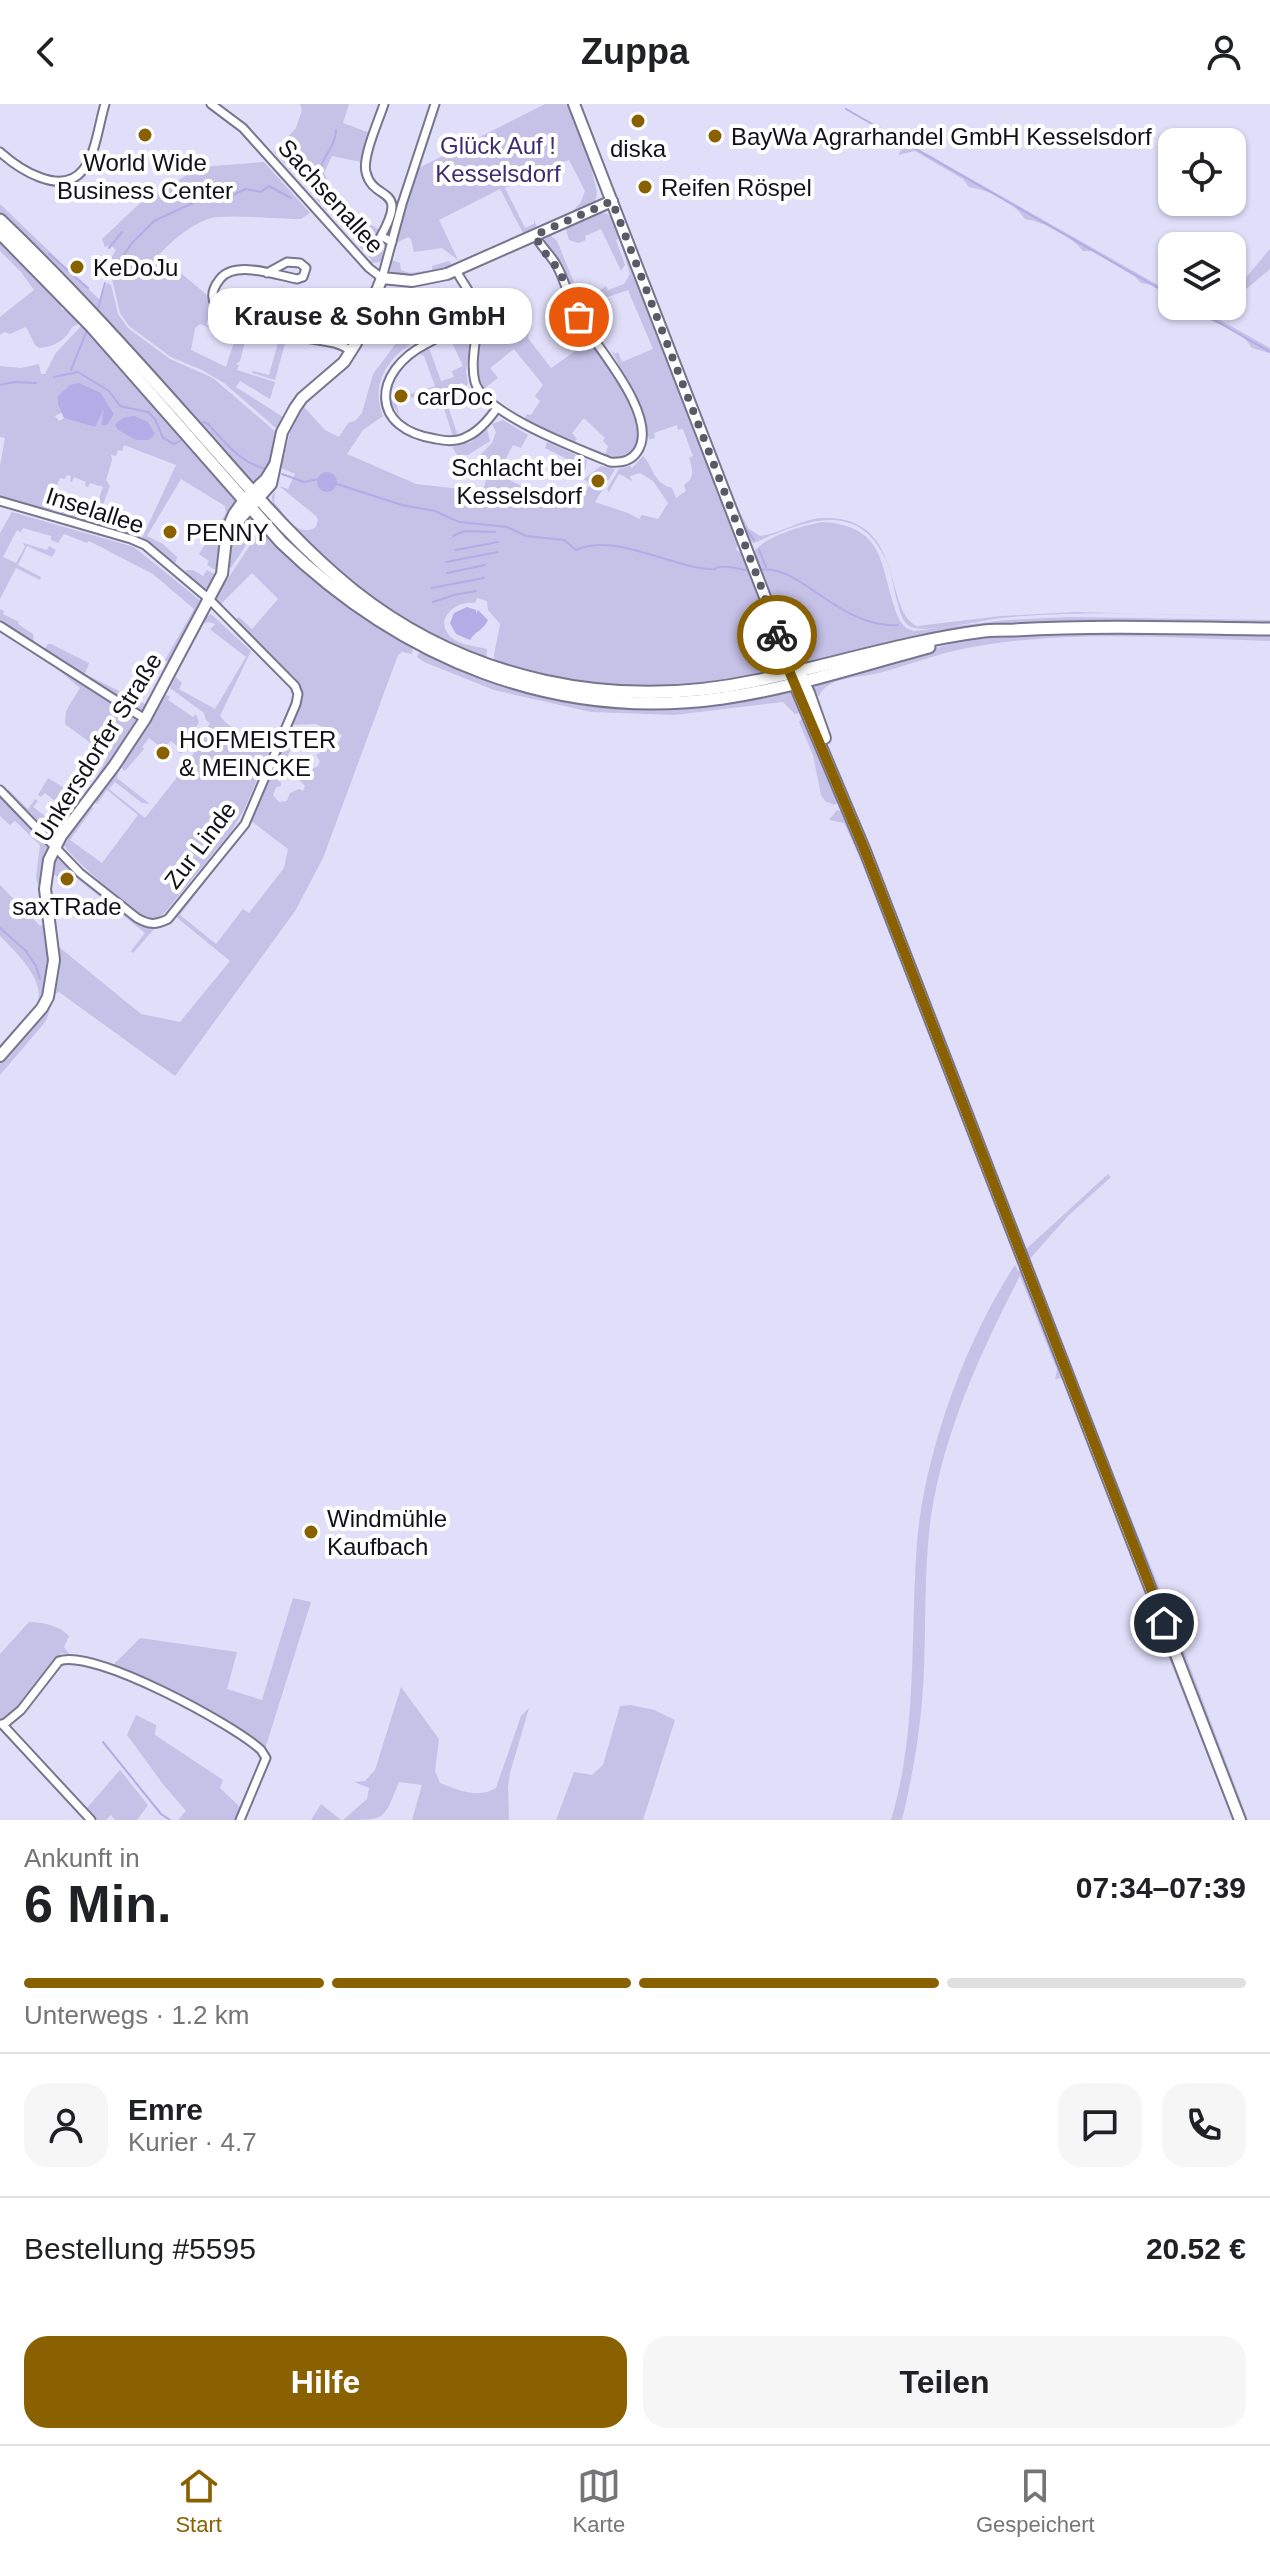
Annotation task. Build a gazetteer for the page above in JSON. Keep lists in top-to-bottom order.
{
  "streets": {
    "street": [
      "Sachsenallee",
      "Inselallee",
      "Unkersdorfer Straße",
      "Zur Linde"
    ]
  },
  "crossings": [
    ["Sachsenallee", "Unkersdorfer Straße"],
    ["Inselallee", "Unkersdorfer Straße"],
    ["Inselallee", "Zur Linde"],
    ["Unkersdorfer Straße", "Zur Linde"]
  ],
  "parks": ["Glück Auf ! Kesselsdorf"],
  "places": [
    "diska",
    "World Wide Business Center",
    "BayWa Agrarhandel GmbH Kesselsdorf",
    "Reifen Röspel",
    "KeDoJu",
    "Krause & Sohn GmbH",
    "carDoc",
    "Schlacht bei Kesselsdorf",
    "PENNY",
    "HOFMEISTER & MEINCKE",
    "saxTRade",
    "Windmühle Kaufbach"
  ],
  "page": {
    "header": "Zuppa",
    "bubble": "Krause & Sohn GmbH",
    "heading": ["6 Min.", "Ankunft in", "07:34–07:39"],
    "panel": [
      "Emre",
      "Kurier · 4.7",
      "Bestellung #5595",
      "20.52 €"
    ],
    "bar": "Unterwegs · 1.2 km",
    "buttons": ["Hilfe", "Teilen"],
    "tabs": ["Start", "Karte", "Gespeichert"]
  }
}
